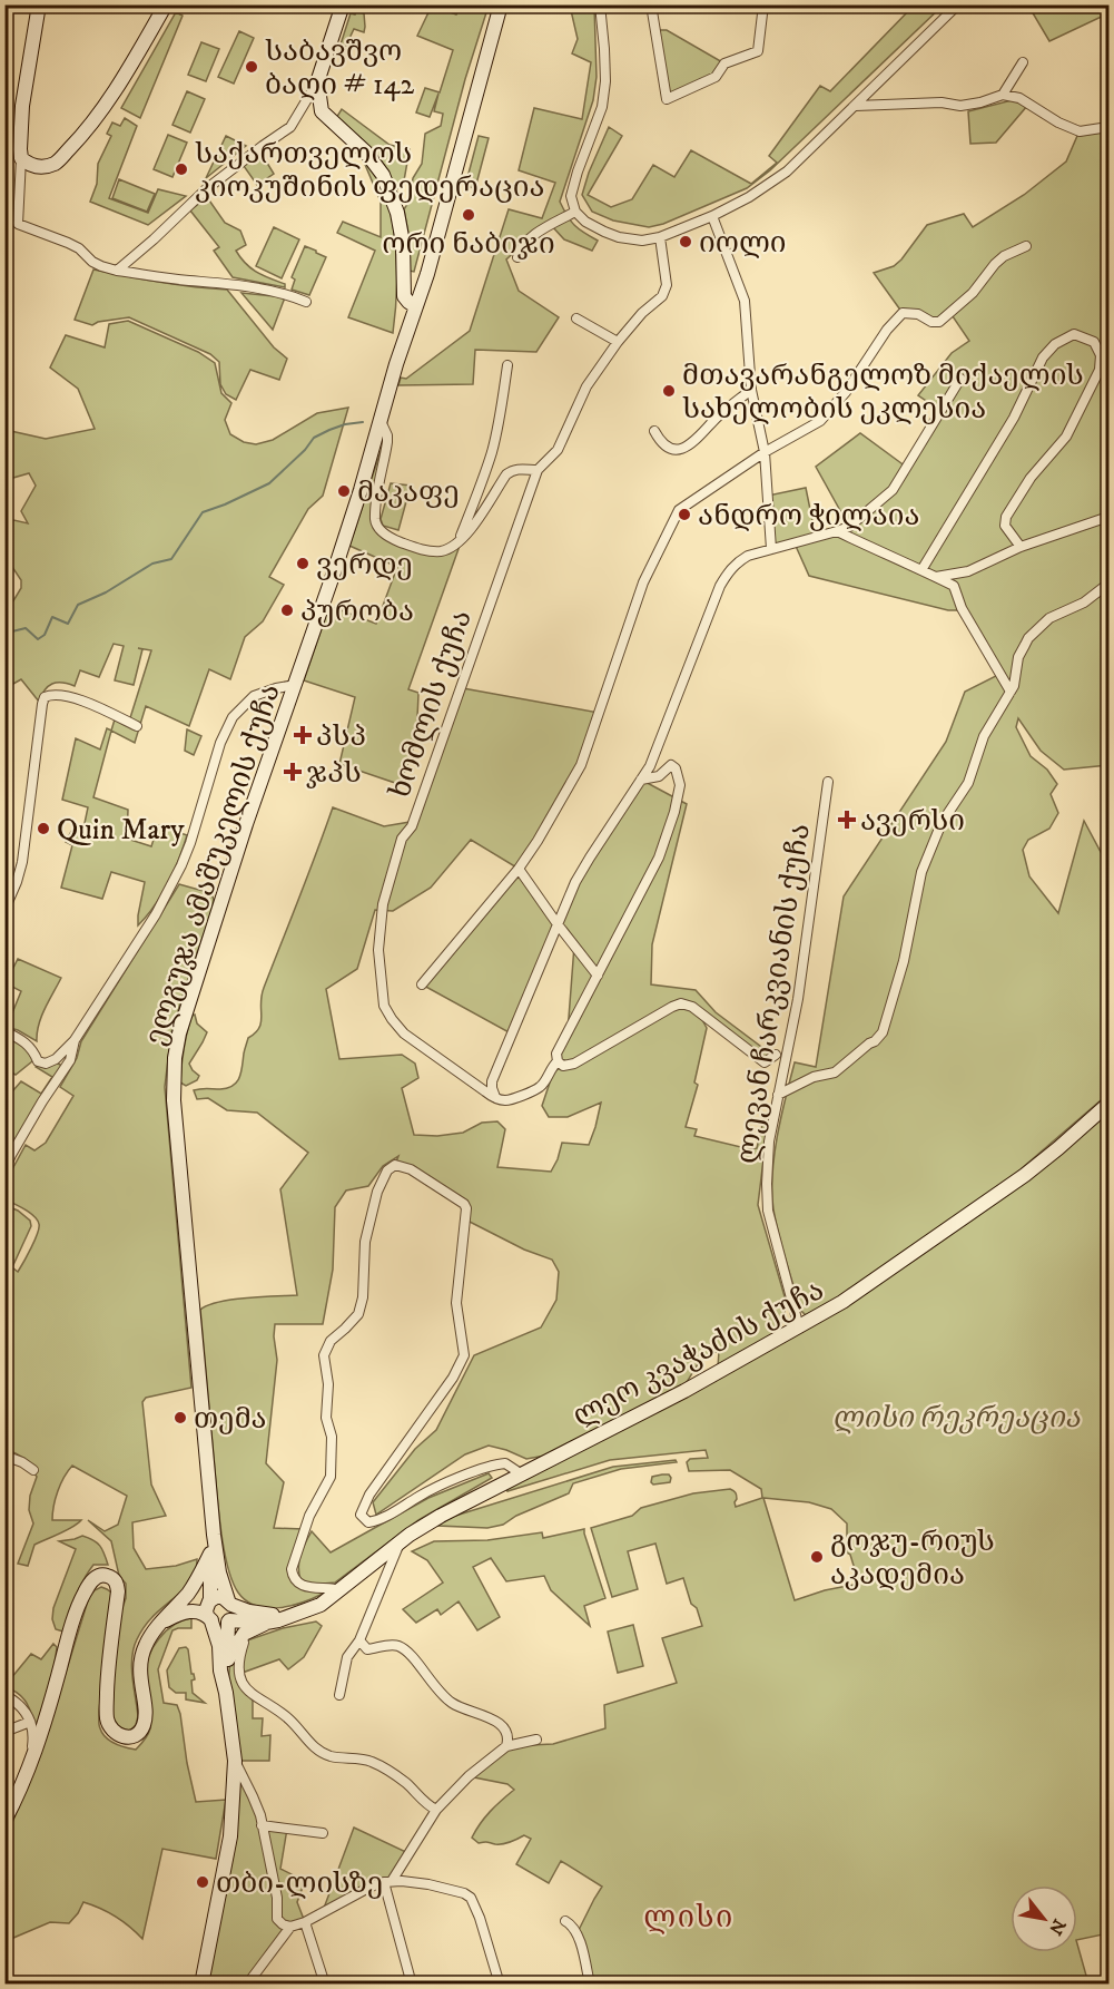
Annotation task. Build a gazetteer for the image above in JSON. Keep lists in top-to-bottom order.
{
  "streets": {
    "main road": ["ელგუჯა ამაშუკელის ქუჩა", "ლეო კვაჭაძის ქუჩა"],
    "street": ["ხომლის ქუჩა", "ლევან ჩარკვიანის ქუჩა"]
  },
  "crossings": [
    ["ლევან ჩარკვიანის ქუჩა", "ლეო კვაჭაძის ქუჩა"]
  ],
  "districts": ["ლისი"],
  "parks": ["ლისი რეკრეაცია"],
  "places": {
    "other": [
      "საბავშვო ბაღი # 142",
      "საქართველოს კიოკუშინის ფედერაცია",
      "ორი ნაბიჯი",
      "იოლი",
      "მთავარანგელოზ მიქაელის სახელობის ეკლესია",
      "მაკაფე",
      "ანდრო ჭილაია",
      "ვერდე",
      "პურობა",
      "Quin Mary",
      "თემა",
      "გოჯუ-რიუს აკადემია",
      "თბი-ლისზე"
    ],
    "health": ["პსპ", "ჯპს", "ავერსი"]
  },
  "north": "bottom right"
}
